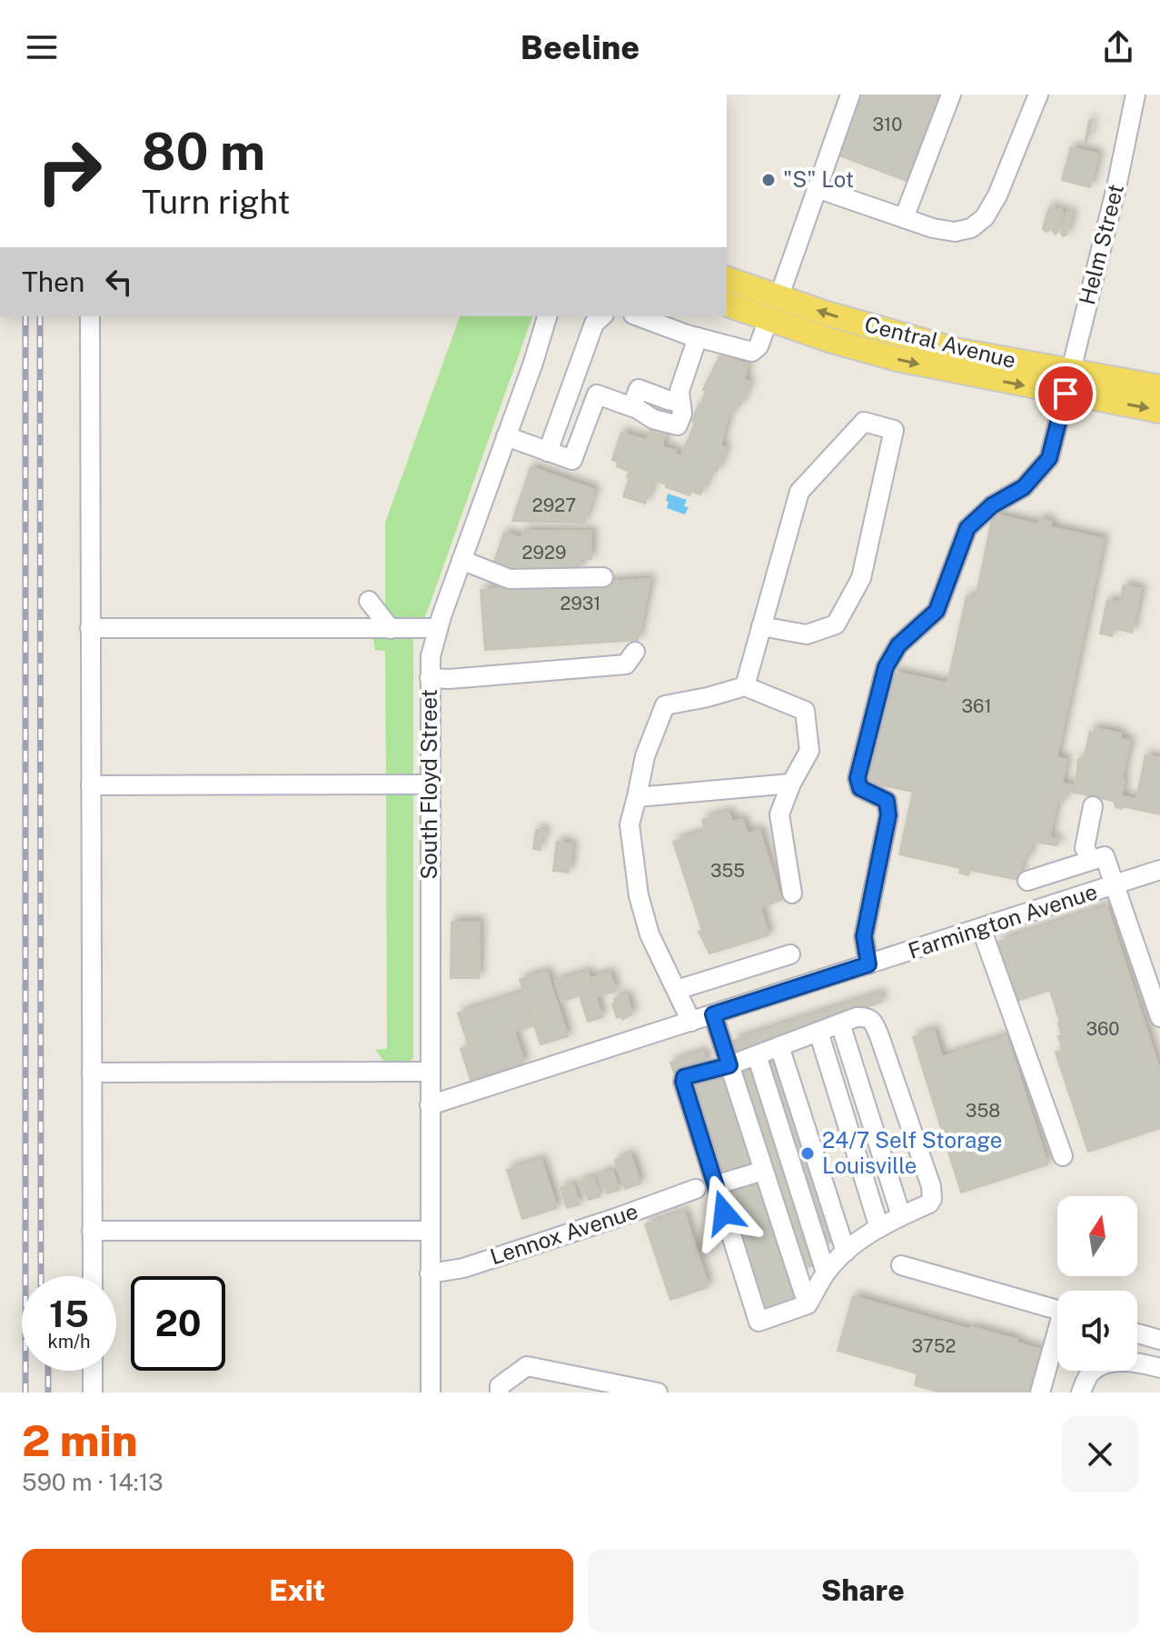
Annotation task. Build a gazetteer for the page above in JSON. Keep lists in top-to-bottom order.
{
  "streets": {
    "main road": ["Central Avenue"],
    "street": [
      "Helm Street",
      "South Floyd Street",
      "Farmington Avenue",
      "Lennox Avenue"
    ]
  },
  "crossings": [
    ["Helm Street", "Central Avenue"],
    ["Helm Street", "Farmington Avenue"],
    ["South Floyd Street", "Farmington Avenue"],
    ["South Floyd Street", "Lennox Avenue"]
  ],
  "places": ["\"S\" Lot", "24/7 Self Storage Louisville"],
  "house_numbers": [
    "310",
    "2927",
    "2929",
    "2931",
    "361",
    "355",
    "360",
    "358",
    "3752"
  ],
  "north": "top",
  "page": {
    "header": "Beeline",
    "turn": ["80 m", "Turn right"],
    "then": "Then",
    "speed": "15 km/h",
    "limit": "20",
    "heading": ["2 min", "590 m · 14:13"],
    "buttons": ["Exit", "Share"]
  }
}
